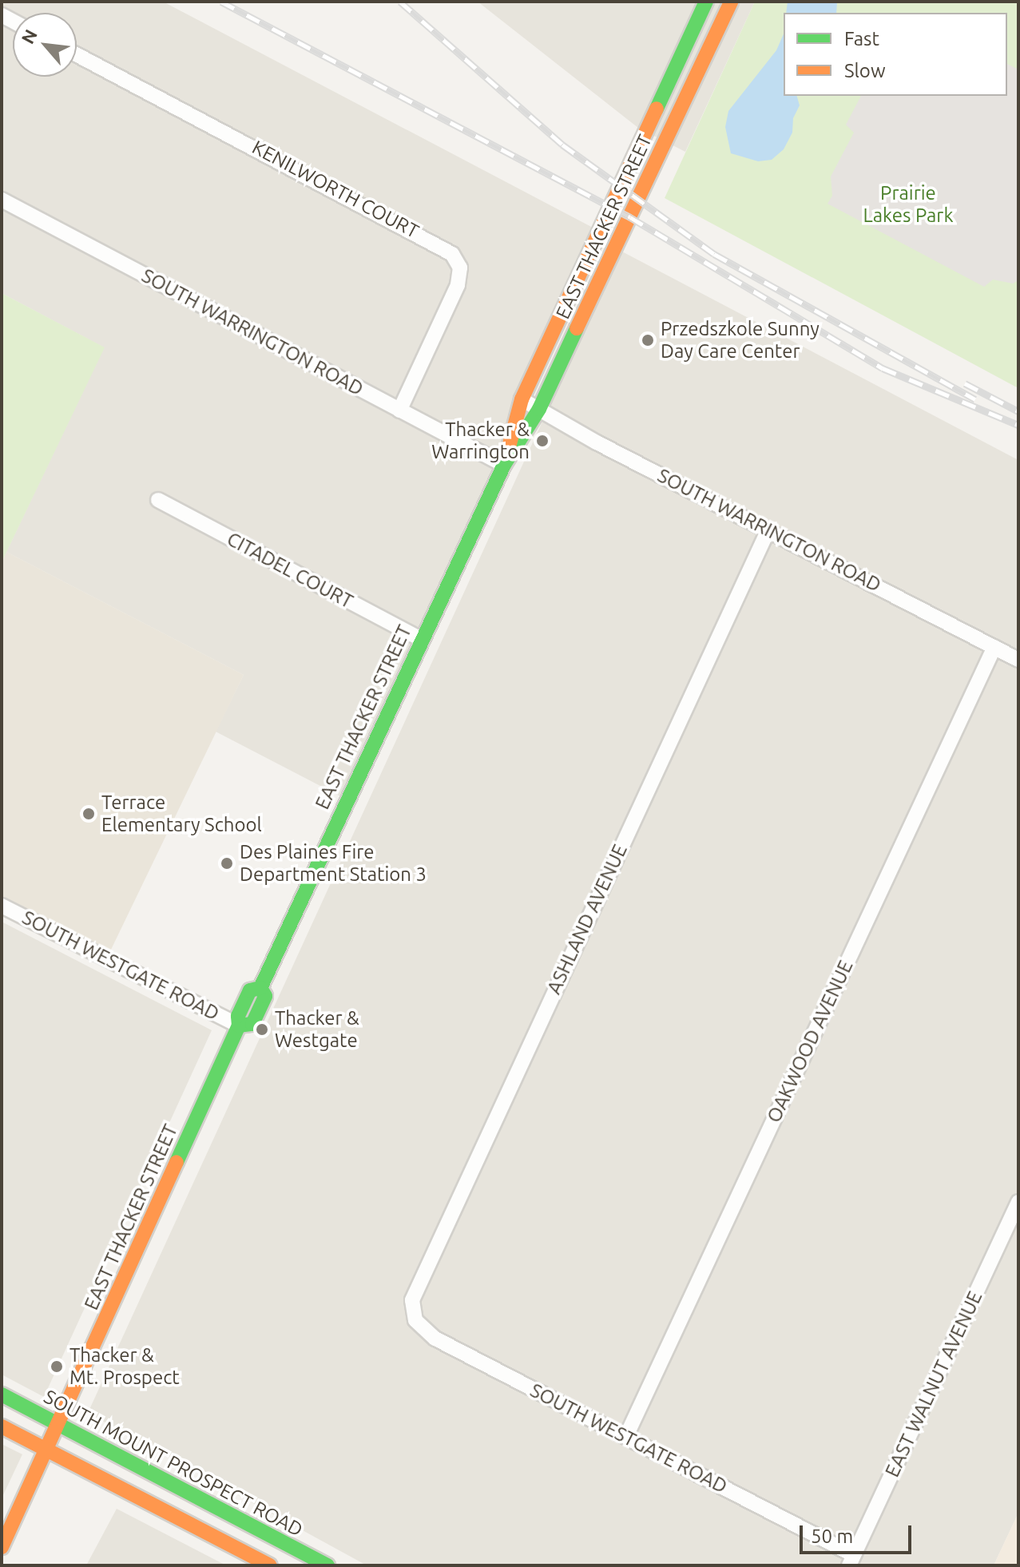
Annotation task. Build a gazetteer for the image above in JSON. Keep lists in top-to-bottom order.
{
  "streets": {
    "main road": ["EAST THACKER STREET", "SOUTH MOUNT PROSPECT ROAD"],
    "street": [
      "KENILWORTH COURT",
      "SOUTH WARRINGTON ROAD",
      "CITADEL COURT",
      "ASHLAND AVENUE",
      "SOUTH WESTGATE ROAD",
      "OAKWOOD AVENUE",
      "EAST WALNUT AVENUE"
    ]
  },
  "crossings": [
    ["KENILWORTH COURT", "SOUTH WARRINGTON ROAD"],
    ["EAST THACKER STREET", "SOUTH WARRINGTON ROAD"],
    ["EAST THACKER STREET", "CITADEL COURT"],
    ["EAST THACKER STREET", "SOUTH WESTGATE ROAD"],
    ["EAST THACKER STREET", "SOUTH MOUNT PROSPECT ROAD"],
    ["SOUTH WARRINGTON ROAD", "ASHLAND AVENUE"],
    ["SOUTH WARRINGTON ROAD", "OAKWOOD AVENUE"],
    ["ASHLAND AVENUE", "SOUTH WESTGATE ROAD"],
    ["SOUTH WESTGATE ROAD", "OAKWOOD AVENUE"],
    ["SOUTH WESTGATE ROAD", "EAST WALNUT AVENUE"]
  ],
  "parks": ["Prairie Lakes Park"],
  "places": [
    "Przedszkole Sunny Day Care Center",
    "Thacker & Warrington",
    "Terrace Elementary School",
    "Des Plaines Fire Department Station 3",
    "Thacker & Westgate",
    "Thacker & Mt. Prospect"
  ],
  "legend": ["Fast", "Slow"],
  "scale_bar": "50 m",
  "north": "top left"
}
